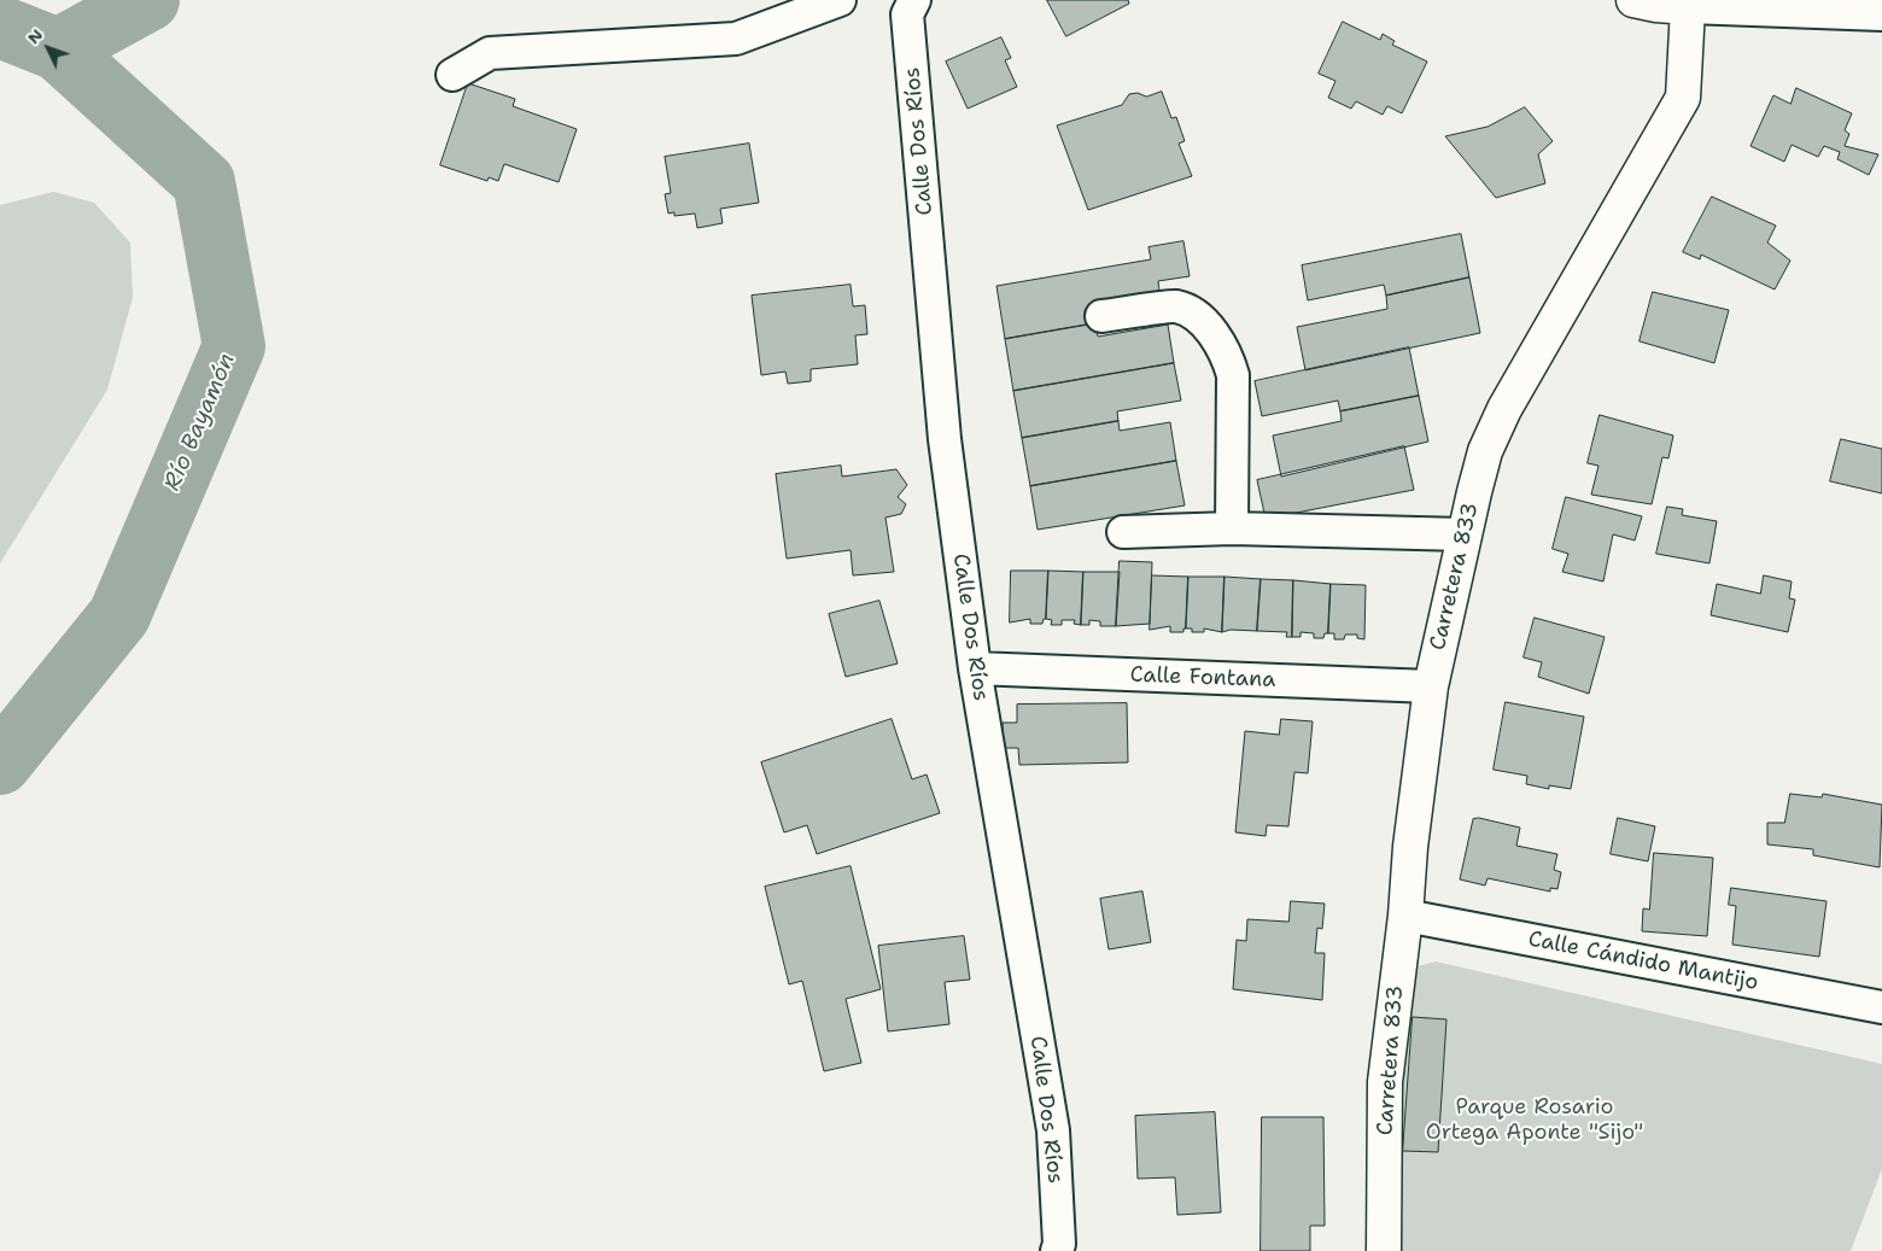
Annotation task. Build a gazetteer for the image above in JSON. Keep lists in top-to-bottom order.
{
  "streets": {
    "street": [
      "Calle Dos Ríos",
      "Carretera 833",
      "Calle Fontana",
      "Calle Cándido Mantijo"
    ]
  },
  "crossings": [
    ["Calle Dos Ríos", "Calle Fontana"],
    ["Carretera 833", "Calle Fontana"],
    ["Carretera 833", "Calle Cándido Mantijo"]
  ],
  "water": ["Río Bayamón"],
  "parks": ["Parque Rosario Ortega Aponte \"Sijo\""],
  "north": "top left"
}
